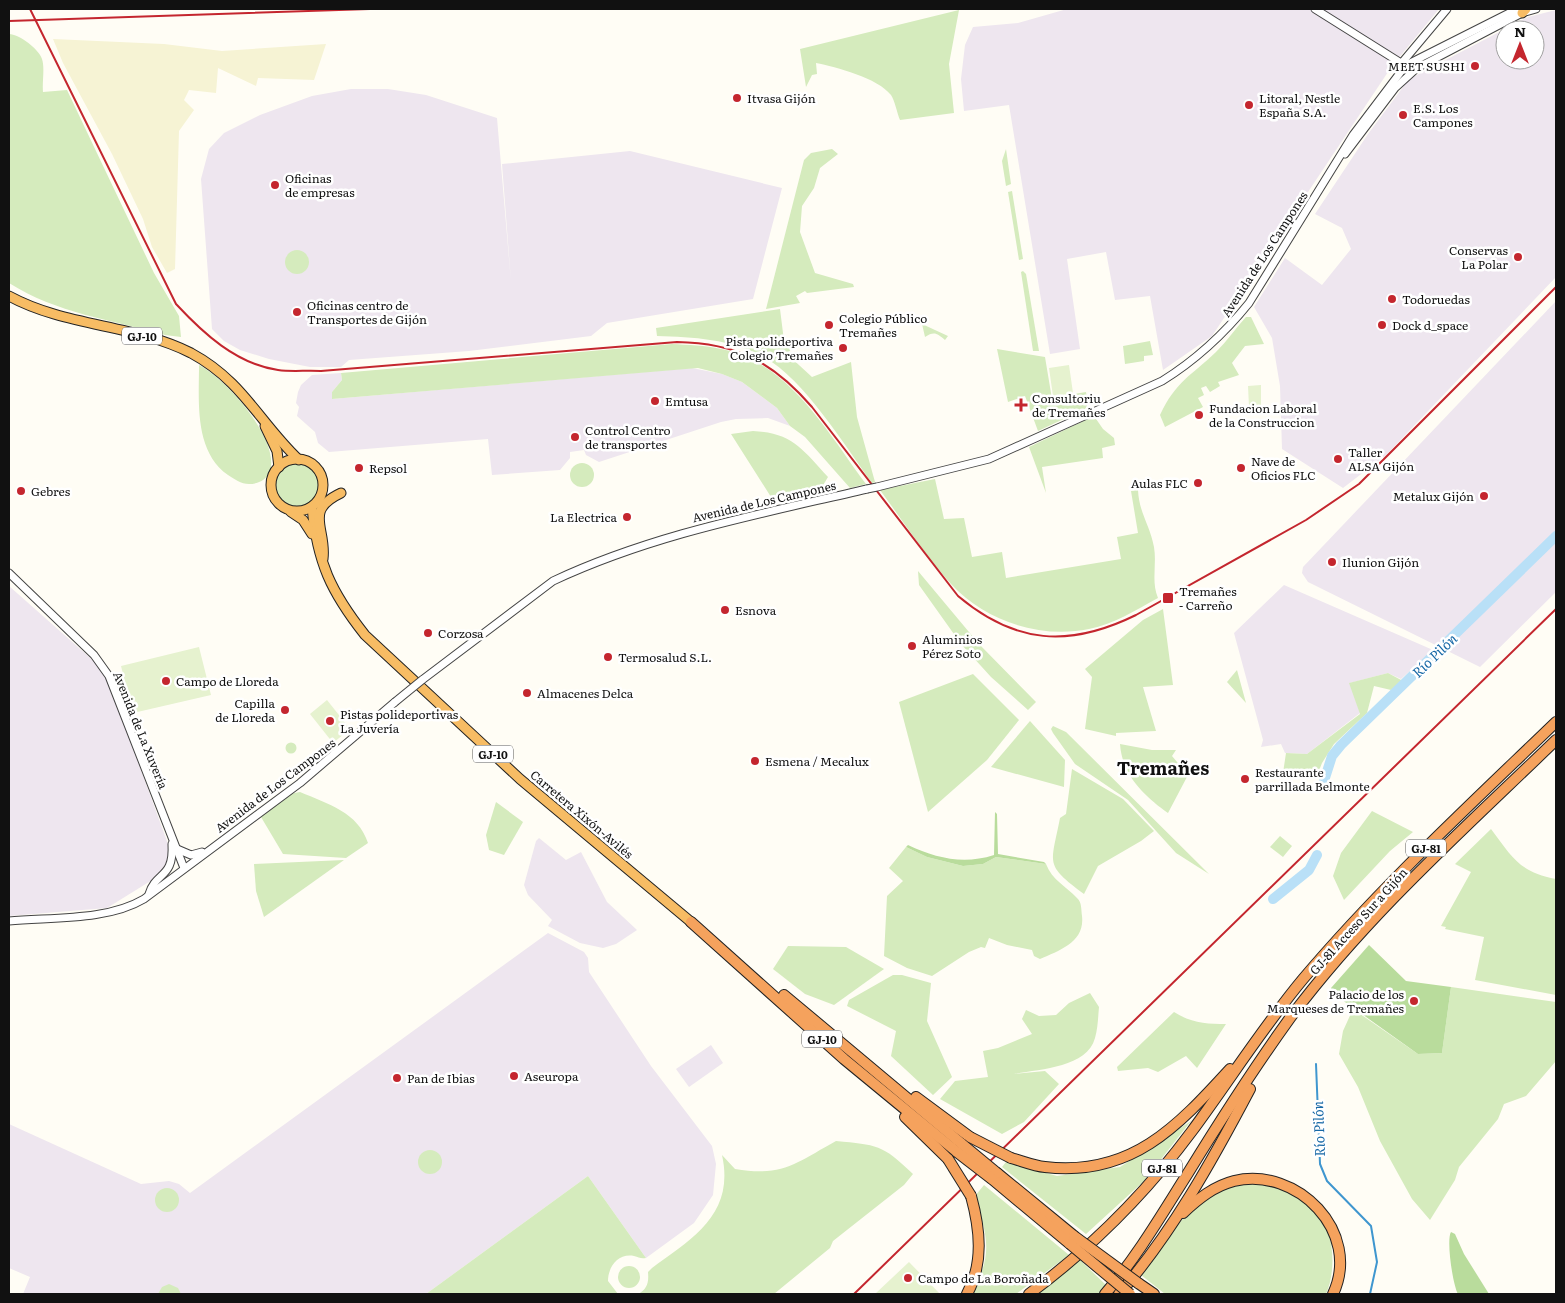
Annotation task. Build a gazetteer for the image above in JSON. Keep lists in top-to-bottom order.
{
  "streets": {
    "highway": [
      "GJ-10",
      "Carretera Xixón-Avilés",
      "GJ-81",
      "GJ-81 Acceso Sur a Gijón"
    ],
    "street": ["Avenida de Los Campones", "Avenida de La Xuvería"]
  },
  "crossings": [
    ["Avenida de Los Campones", "Avenida de La Xuvería"],
    ["GJ-10", "Carretera Xixón-Avilés"],
    ["GJ-81", "GJ-81 Acceso Sur a Gijón"]
  ],
  "districts": ["Tremañes"],
  "water": ["Río Pilón"],
  "places": {
    "other": [
      "MEET SUSHI",
      "Itvasa Gijón",
      "Litoral, Nestle España S.A.",
      "E.S. Los Campones",
      "Oficinas de empresas",
      "Conservas La Polar",
      "Todoruedas",
      "Oficinas centro de Transportes de Gijón",
      "Colegio Público Tremañes",
      "Dock d_space",
      "Pista polideportiva Colegio Tremañes",
      "Emtusa",
      "Fundacion Laboral de la Construccion",
      "Control Centro de transportes",
      "Taller ALSA Gijón",
      "Repsol",
      "Nave de Oficios FLC",
      "Aulas FLC",
      "Gebres",
      "Metalux Gijón",
      "La Electrica",
      "Ilunion Gijón",
      "Esnova",
      "Corzosa",
      "Aluminios Pérez Soto",
      "Termosalud S.L.",
      "Campo de Lloreda",
      "Almacenes Delca",
      "Capilla de Lloreda",
      "Pistas polideportivas La Juvería",
      "Esmena / Mecalux",
      "Restaurante parrillada Belmonte",
      "Palacio de los Marqueses de Tremañes",
      "Aseuropa",
      "Pan de Ibias",
      "Campo de La Boroñada"
    ],
    "health": ["Consultoriu de Tremañes"],
    "transit": ["Tremañes - Carreño"]
  },
  "north": "top"
}
